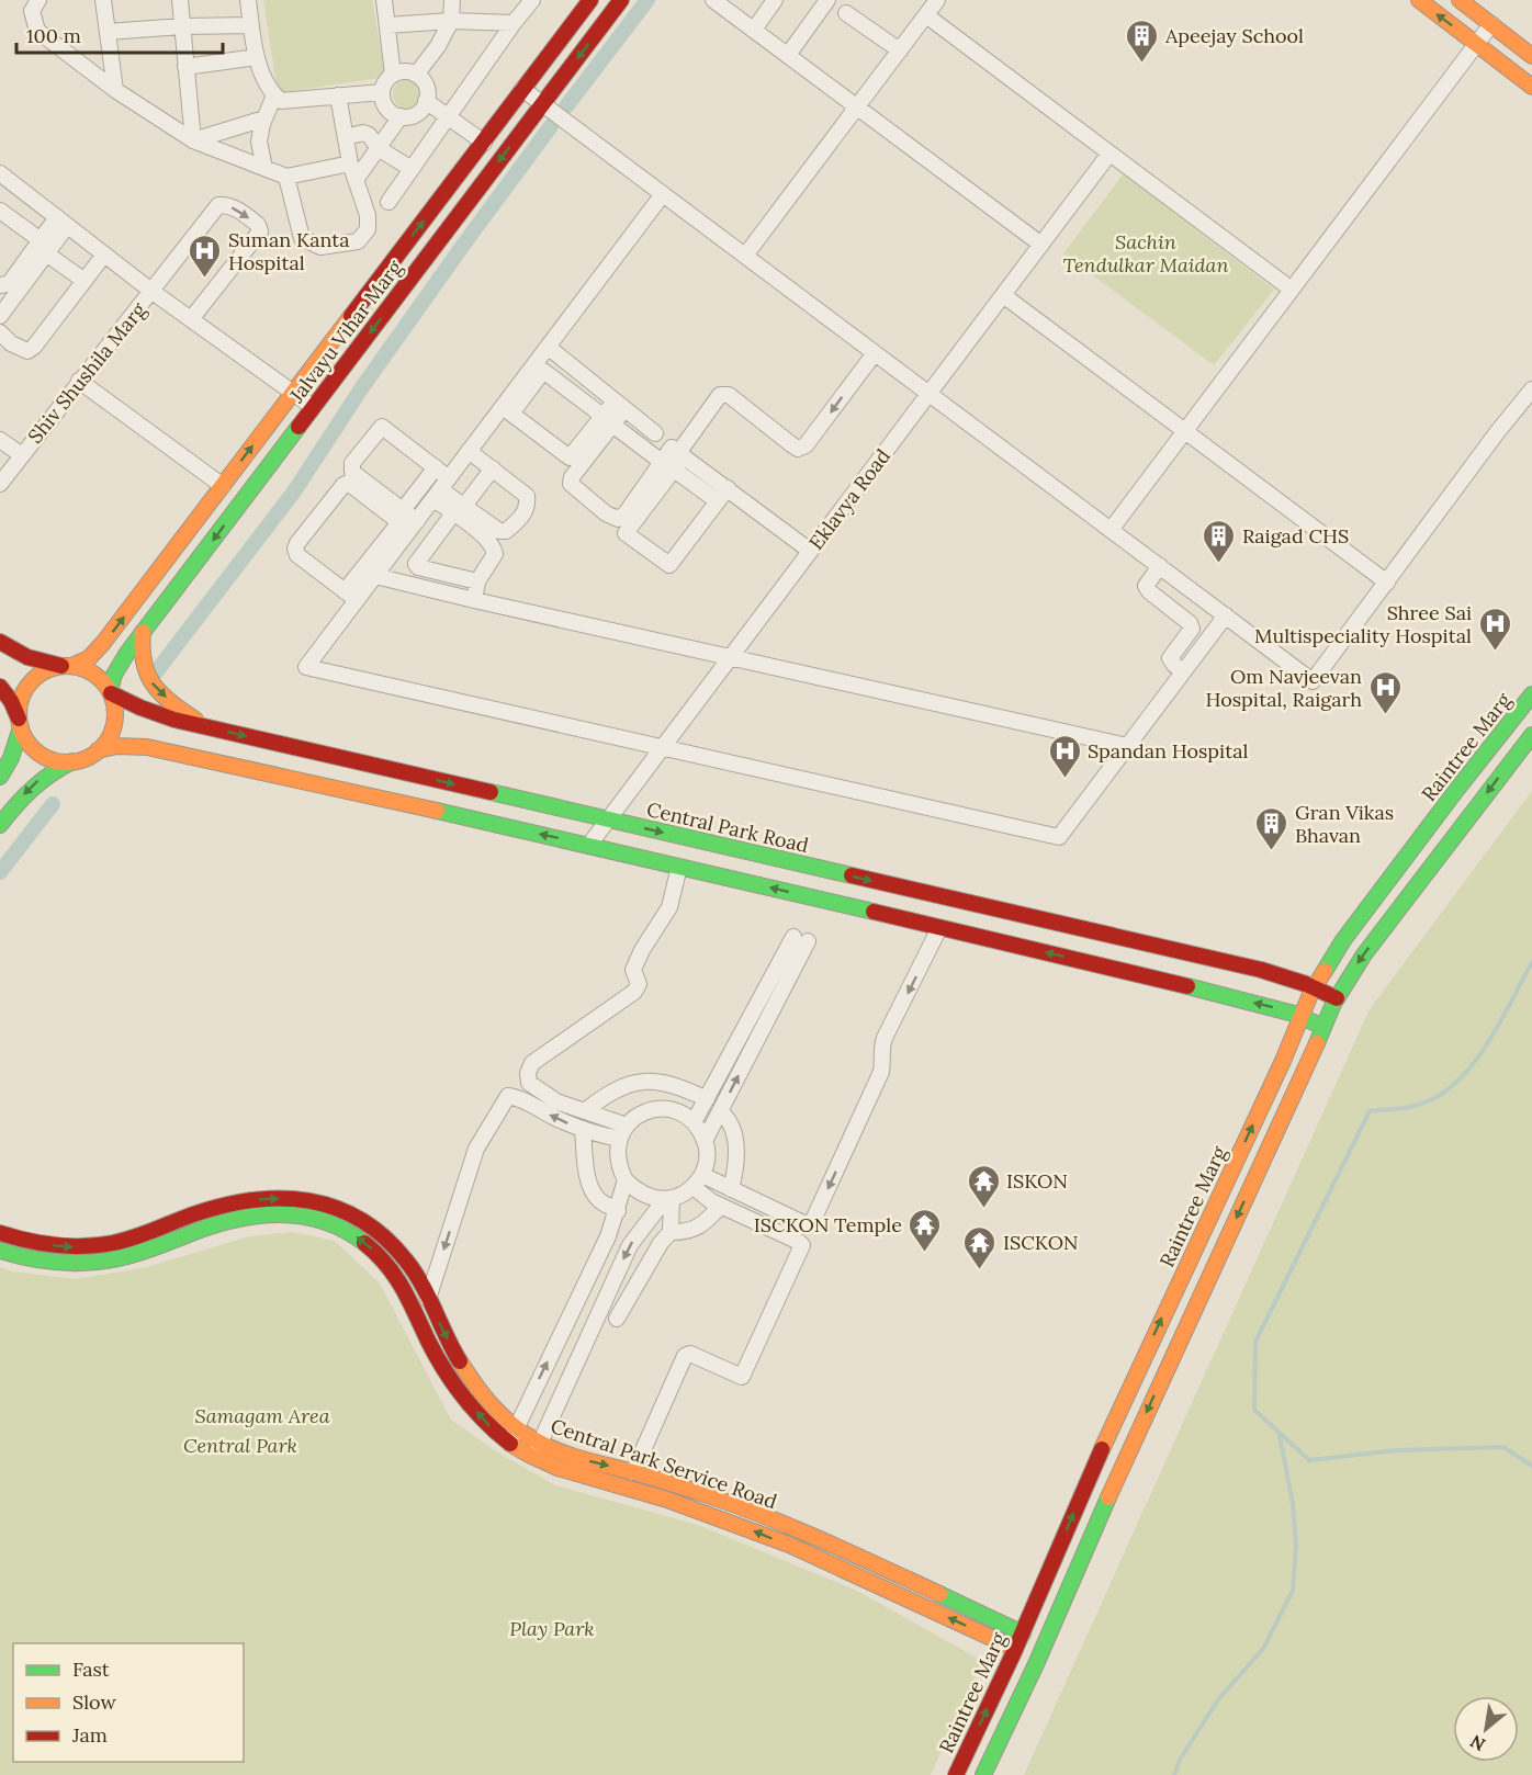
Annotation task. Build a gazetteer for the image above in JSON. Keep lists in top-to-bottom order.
{
  "streets": {
    "main road": [
      "Jalvayu Vihar Marg",
      "Raintree Marg",
      "Central Park Road",
      "Central Park Service Road"
    ],
    "street": ["Shiv Shushila Marg", "Eklavya Road"]
  },
  "crossings": [
    ["Jalvayu Vihar Marg", "Central Park Road"],
    ["Eklavya Road", "Central Park Road"],
    ["Raintree Marg", "Central Park Road"],
    ["Raintree Marg", "Central Park Service Road"]
  ],
  "parks": [
    "Sachin Tendulkar Maidan",
    "Samagam Area",
    "Central Park",
    "Play Park"
  ],
  "places": {
    "building": ["Apeejay School", "Raigad CHS", "Gran Vikas Bhavan"],
    "hospital": [
      "Suman Kanta Hospital",
      "Shree Sai Multispeciality Hospital",
      "Om Navjeevan Hospital, Raigarh",
      "Spandan Hospital"
    ],
    "temple": ["ISKON", "ISCKON Temple", "ISCKON"]
  },
  "legend": ["Fast", "Slow", "Jam"],
  "scale_bar": "100 m",
  "north": "bottom left"
}
